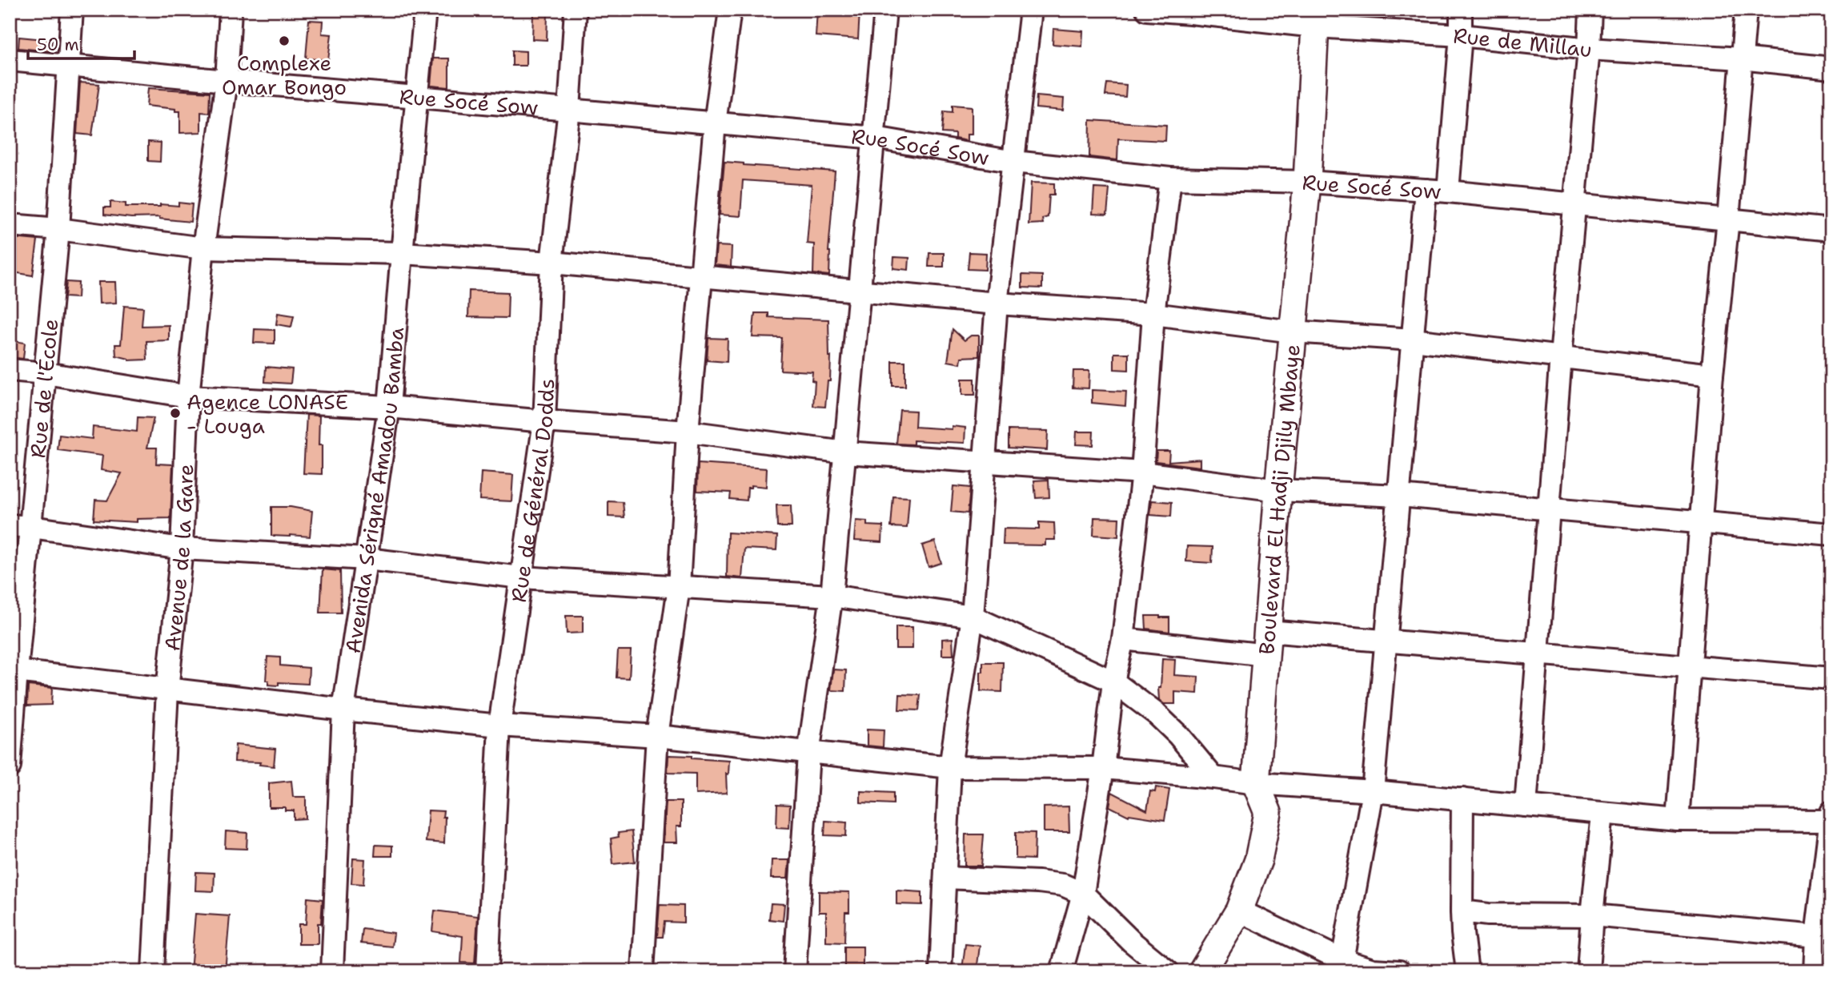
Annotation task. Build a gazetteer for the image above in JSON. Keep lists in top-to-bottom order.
{
  "streets": {
    "main road": ["Boulevard El Hadji Djily Mbaye"],
    "street": [
      "Rue de Millau",
      "Rue Socé Sow",
      "Rue de l'École",
      "Avenida Sérigné Amadou Bamba",
      "Rue de Général Dodds",
      "Avenue de la Gare"
    ]
  },
  "crossings": [
    ["Rue de Millau", "Boulevard El Hadji Djily Mbaye"],
    ["Rue Socé Sow", "Rue de l'École"],
    ["Rue Socé Sow", "Avenida Sérigné Amadou Bamba"],
    ["Rue Socé Sow", "Rue de Général Dodds"],
    ["Rue Socé Sow", "Boulevard El Hadji Djily Mbaye"],
    ["Rue Socé Sow", "Avenue de la Gare"]
  ],
  "places": ["Complexe Omar Bongo", "Agence LONASE - Louga"],
  "scale_bar": "50 m"
}
